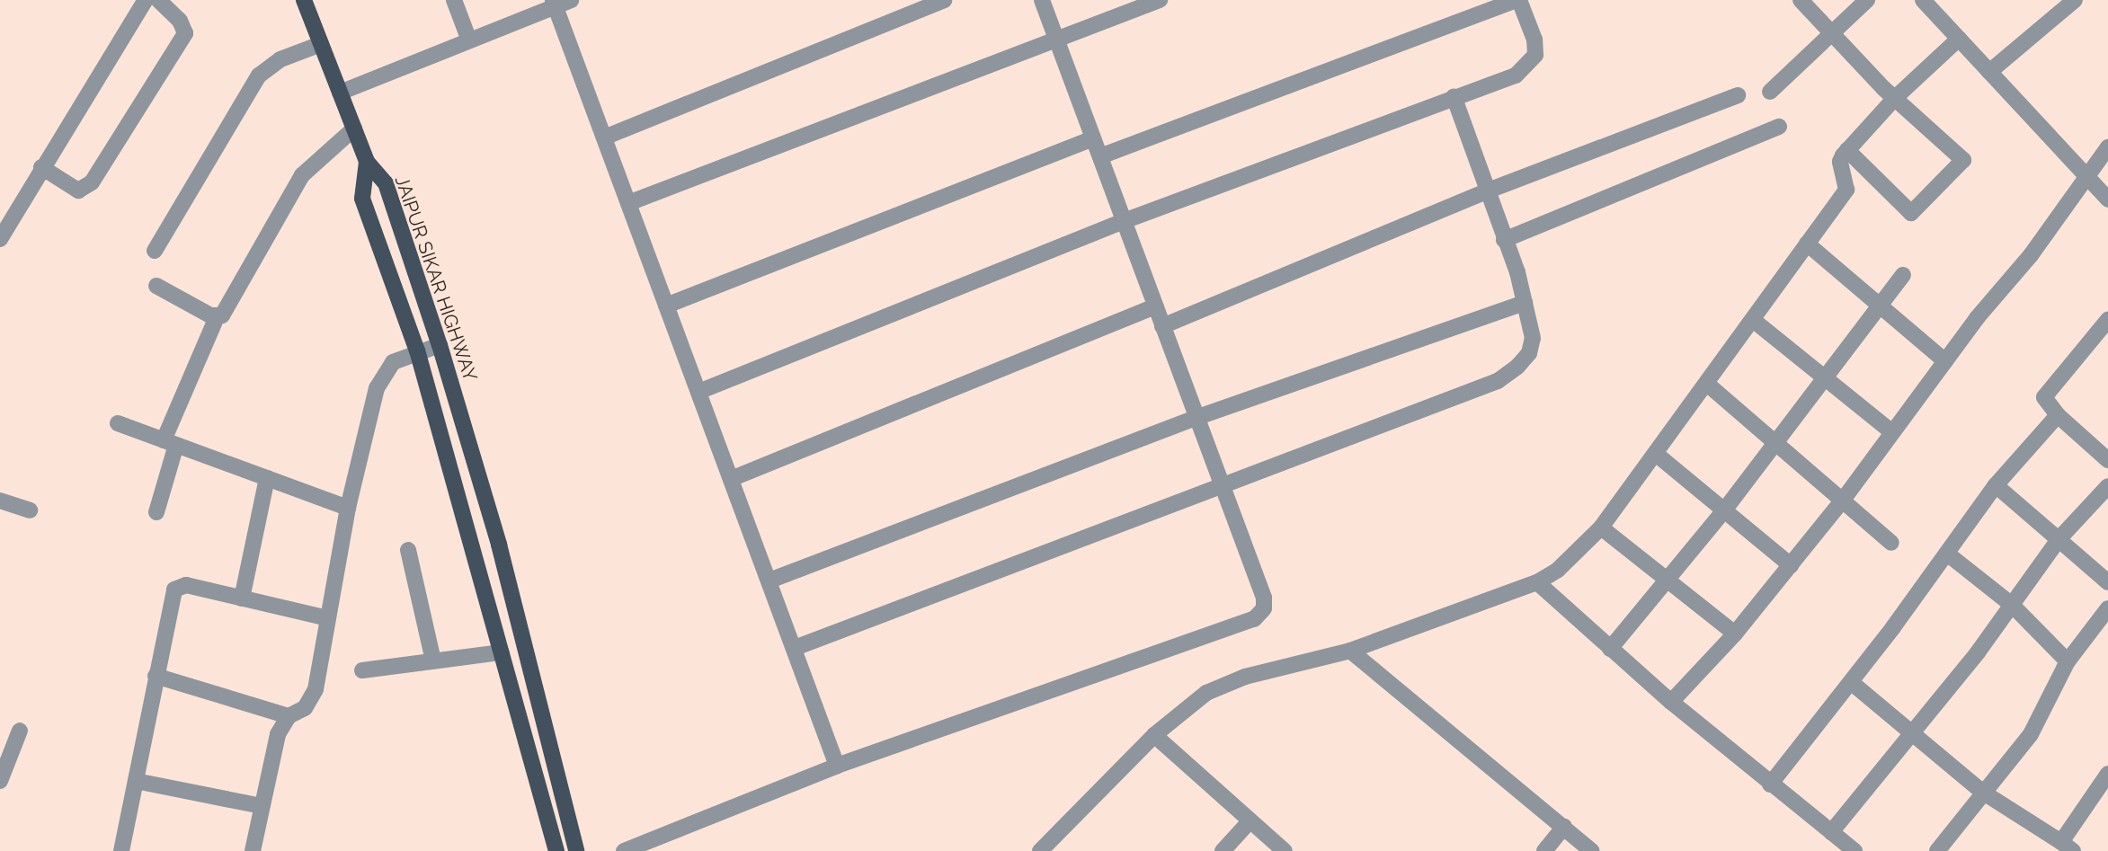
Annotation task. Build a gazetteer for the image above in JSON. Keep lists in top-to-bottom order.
{
  "streets": {
    "main road": ["JAIPUR SIKAR HIGHWAY"]
  }
}
